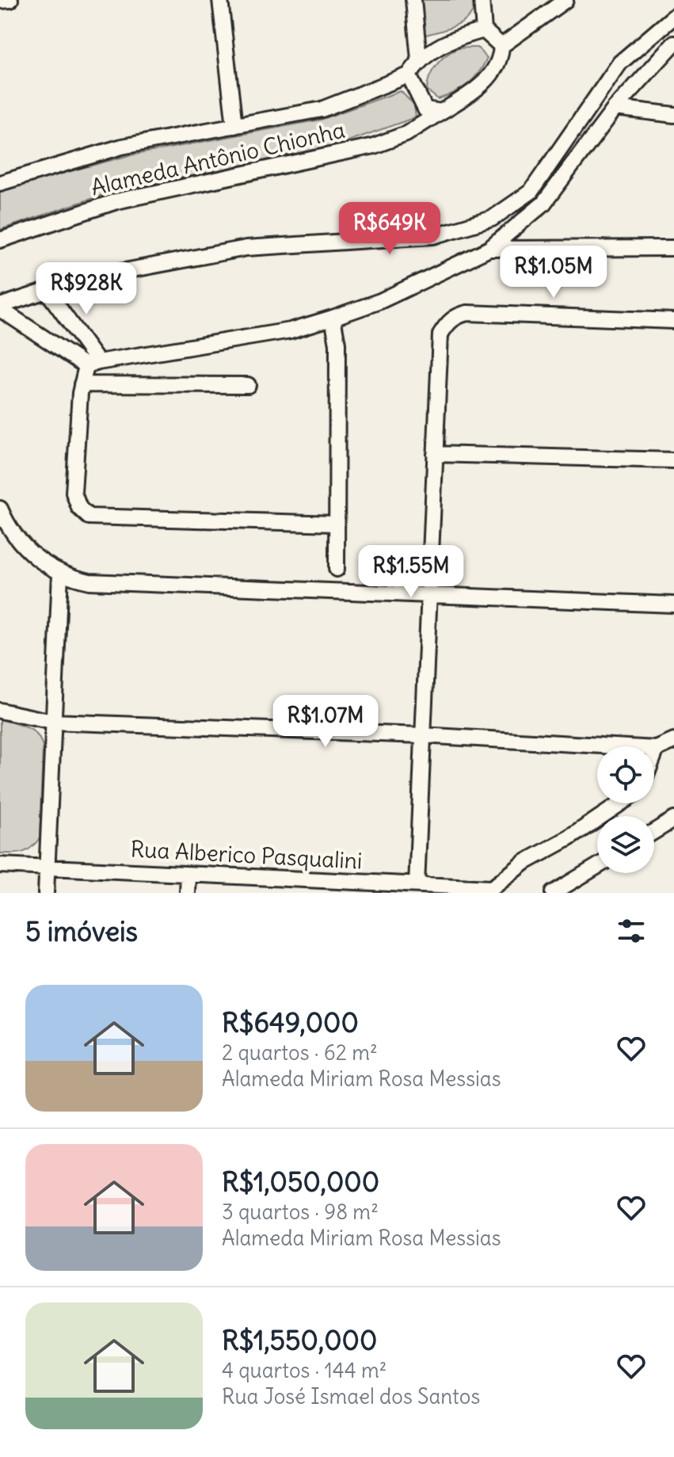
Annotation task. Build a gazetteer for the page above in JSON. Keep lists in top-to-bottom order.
{
  "streets": {
    "street": ["Alameda Antônio Chionha", "Rua Alberico Pasqualini"]
  },
  "page": {
    "price": [
      "R$649K",
      "R$1.05M",
      "R$928K",
      "R$1.55M",
      "R$1.07M"
    ],
    "heading": "5 imóveis",
    "list": [
      {
        "name": "R$649,000",
        "note": "2 quartos · 62 m² · Alameda Miriam Rosa Messias"
      },
      {
        "name": "R$1,050,000",
        "note": "3 quartos · 98 m² · Alameda Miriam Rosa Messias"
      },
      {
        "name": "R$1,550,000",
        "note": "4 quartos · 144 m² · Rua José Ismael dos Santos"
      }
    ]
  }
}
